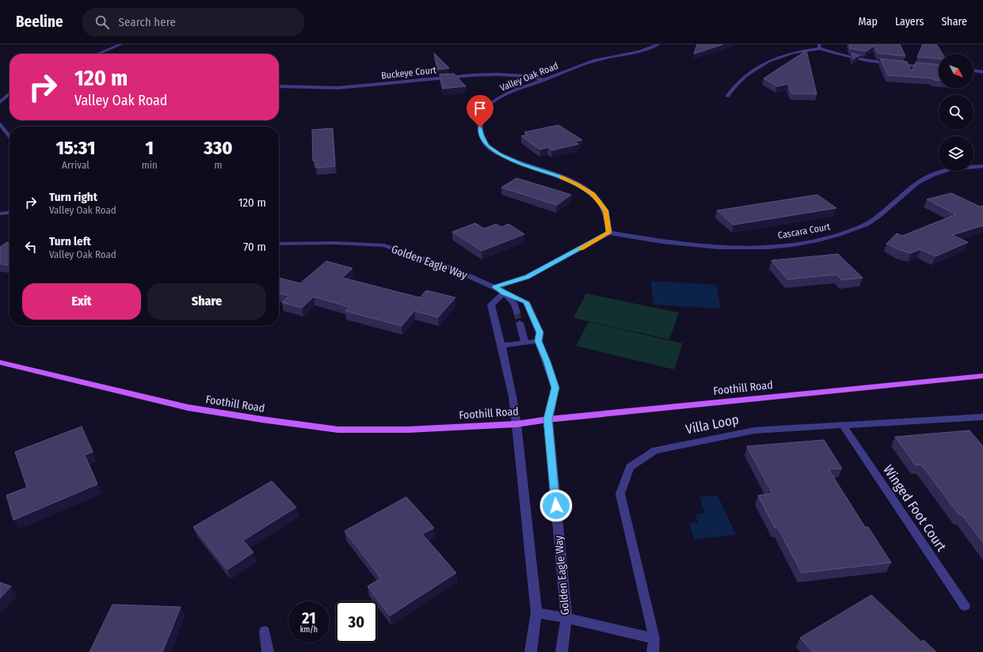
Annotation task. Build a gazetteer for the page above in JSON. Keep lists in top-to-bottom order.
{
  "streets": {
    "main road": ["Foothill Road"],
    "street": [
      "Buckeye Court",
      "Valley Oak Road",
      "Cascara Court",
      "Golden Eagle Way",
      "Villa Loop",
      "Winged Foot Court"
    ]
  },
  "crossings": [
    ["Buckeye Court", "Valley Oak Road"],
    ["Valley Oak Road", "Cascara Court"],
    ["Golden Eagle Way", "Foothill Road"],
    ["Villa Loop", "Winged Foot Court"]
  ],
  "north": "bottom right",
  "page": {
    "header": "Beeline",
    "search": "Search here",
    "nav": ["Map", "Layers", "Share"],
    "turn": ["120 m", "Valley Oak Road"],
    "eta": [
      "15:31",
      "Arrival",
      "1",
      "min",
      "330",
      "m"
    ],
    "list": [
      {
        "name": "Turn right",
        "note": "Valley Oak Road",
        "value": "120 m"
      },
      {
        "name": "Turn left",
        "note": "Valley Oak Road",
        "value": "70 m"
      }
    ],
    "buttons": ["Exit", "Share"],
    "speed": "21 km/h",
    "limit": "30"
  }
}
